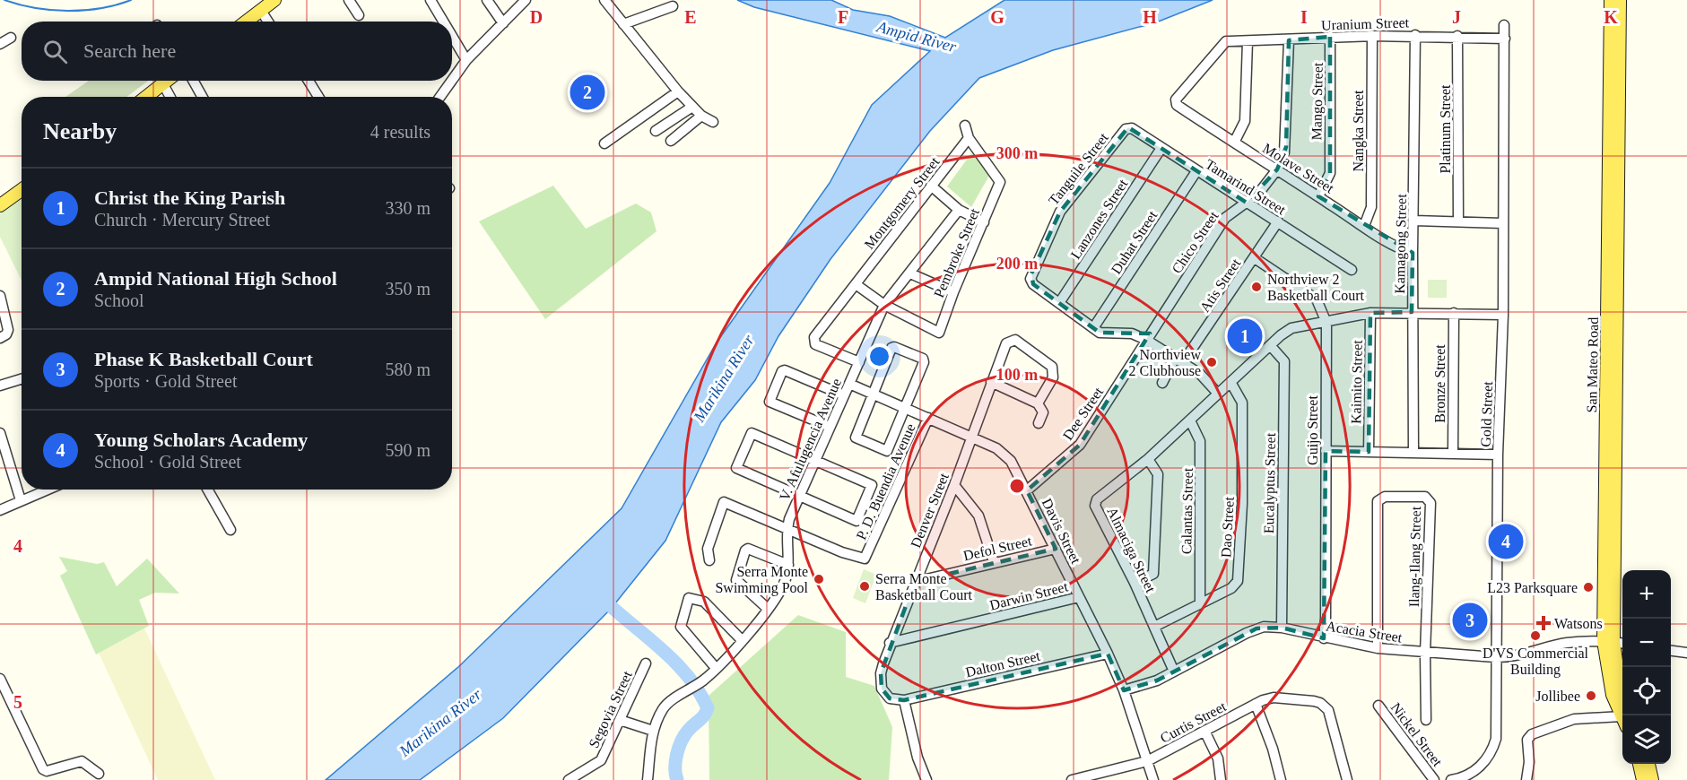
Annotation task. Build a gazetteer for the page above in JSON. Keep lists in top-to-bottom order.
{
  "streets": {
    "main road": ["San Mateo Road"],
    "street": [
      "Uranium Street",
      "Mango Street",
      "Platinum Street",
      "Nangka Street",
      "Molave Street",
      "Tanguile Street",
      "Tamarind Street",
      "Montgomery Street",
      "Lanzones Street",
      "Duhat Street",
      "Chico Street",
      "Kamagong Street",
      "Pembroke Street",
      "Atis Street",
      "Kaimito Street",
      "Bronze Street",
      "Dee Street",
      "Gold Street",
      "Guijo Street",
      "V. Afulugencia Avenue",
      "P. D. Buendia Avenue",
      "Eucalyptus Street",
      "Denver Street",
      "Calantas Street",
      "Dao Street",
      "Davis Street",
      "Defol Street",
      "Almaciga Street",
      "Ilang-Ilang Street",
      "Darwin Street",
      "Acacia Street",
      "Dalton Street",
      "Segovia Street",
      "Curtis Street",
      "Nickel Street"
    ]
  },
  "crossings": [
    ["Uranium Street", "Mango Street"],
    ["Uranium Street", "Platinum Street"],
    ["Uranium Street", "Nangka Street"],
    ["Uranium Street", "Molave Street"],
    ["Uranium Street", "Chico Street"],
    ["Uranium Street", "Kamagong Street"],
    ["Uranium Street", "Gold Street"],
    ["Mango Street", "Molave Street"],
    ["Nangka Street", "Molave Street"],
    ["Molave Street", "Chico Street"],
    ["Molave Street", "Kamagong Street"],
    ["Tanguile Street", "Tamarind Street"],
    ["Tanguile Street", "Lanzones Street"],
    ["Tamarind Street", "Lanzones Street"],
    ["Tamarind Street", "Duhat Street"],
    ["Tamarind Street", "Chico Street"],
    ["Tamarind Street", "Atis Street"],
    ["Montgomery Street", "Pembroke Street"],
    ["Montgomery Street", "V. Afulugencia Avenue"],
    ["Chico Street", "Dee Street"],
    ["Kamagong Street", "Almaciga Street"],
    ["Pembroke Street", "V. Afulugencia Avenue"],
    ["Atis Street", "Guijo Street"],
    ["San Mateo Road", "Acacia Street"],
    ["Kaimito Street", "Almaciga Street"],
    ["Bronze Street", "Almaciga Street"],
    ["Dee Street", "Davis Street"],
    ["Gold Street", "Almaciga Street"],
    ["Gold Street", "Acacia Street"],
    ["Guijo Street", "Almaciga Street"],
    ["Guijo Street", "Acacia Street"],
    ["V. Afulugencia Avenue", "P. D. Buendia Avenue"],
    ["V. Afulugencia Avenue", "Davis Street"],
    ["P. D. Buendia Avenue", "Davis Street"],
    ["Eucalyptus Street", "Almaciga Street"],
    ["Eucalyptus Street", "Acacia Street"],
    ["Denver Street", "Davis Street"],
    ["Denver Street", "Defol Street"],
    ["Denver Street", "Darwin Street"],
    ["Denver Street", "Dalton Street"],
    ["Calantas Street", "Dao Street"],
    ["Calantas Street", "Almaciga Street"],
    ["Dao Street", "Almaciga Street"],
    ["Davis Street", "Defol Street"],
    ["Davis Street", "Darwin Street"],
    ["Davis Street", "Acacia Street"],
    ["Davis Street", "Dalton Street"],
    ["Davis Street", "Curtis Street"],
    ["Almaciga Street", "Acacia Street"],
    ["Ilang-Ilang Street", "Acacia Street"]
  ],
  "water": ["Ampid River", "Marikina River"],
  "places": {
    "other": [
      "Northview 2 Basketball Court",
      "Northview 2 Clubhouse",
      "Serra Monte Swimming Pool",
      "Serra Monte Basketball Court",
      "L23 Parksquare",
      "D'VS Commercial Building",
      "Jollibee"
    ],
    "health": ["Watsons"]
  },
  "page": {
    "search": "Search here",
    "pins": [
      "2",
      "1",
      "4",
      "3"
    ],
    "heading": ["Nearby", "4 results"],
    "list": [
      {
        "mark": "1",
        "name": "Christ the King Parish",
        "note": "Church · Mercury Street",
        "value": "330 m"
      },
      {
        "mark": "2",
        "name": "Ampid National High School",
        "note": "School",
        "value": "350 m"
      },
      {
        "mark": "3",
        "name": "Phase K Basketball Court",
        "note": "Sports · Gold Street",
        "value": "580 m"
      },
      {
        "mark": "4",
        "name": "Young Scholars Academy",
        "note": "School · Gold Street",
        "value": "590 m"
      }
    ],
    "map_buttons": ["+", "−"]
  },
  "grid": {
    "columns": [
      "D",
      "E",
      "F",
      "G",
      "H",
      "I",
      "J",
      "K"
    ],
    "rows": ["4", "5"]
  },
  "rings": ["300 m", "200 m", "100 m"]
}
